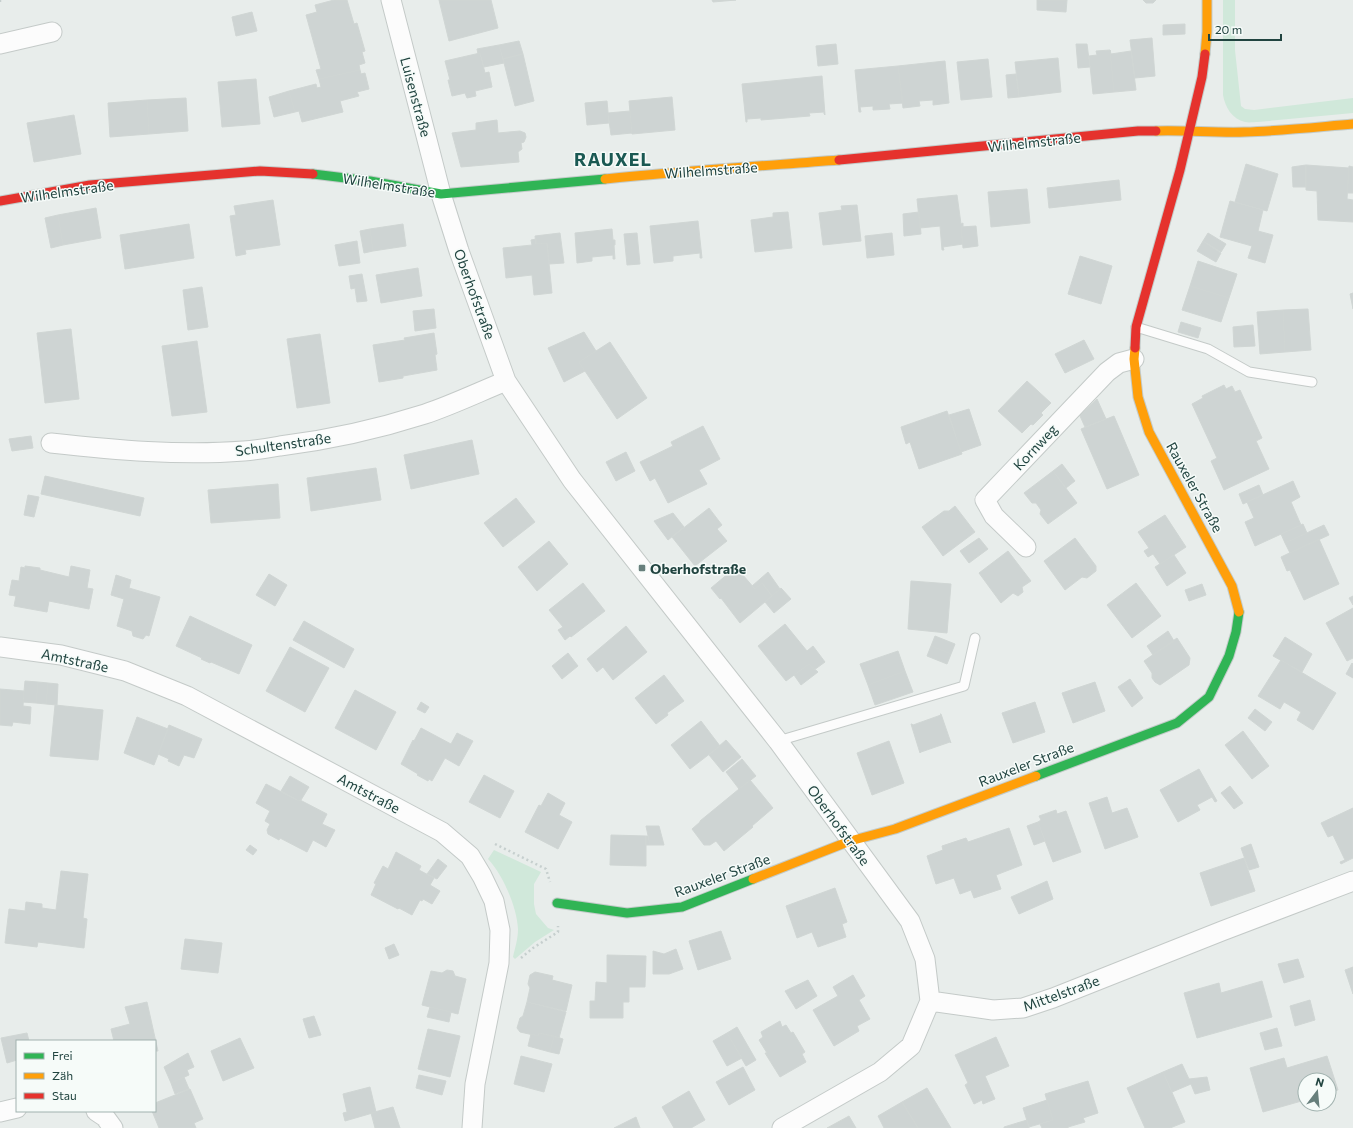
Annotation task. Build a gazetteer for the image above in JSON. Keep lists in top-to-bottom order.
{
  "streets": {
    "street": [
      "Luisenstraße",
      "Wilhelmstraße",
      "Oberhofstraße",
      "Schultenstraße",
      "Kornweg",
      "Rauxeler Straße",
      "Amtstraße",
      "Mittelstraße"
    ]
  },
  "crossings": [
    ["Luisenstraße", "Wilhelmstraße"],
    ["Luisenstraße", "Oberhofstraße"],
    ["Wilhelmstraße", "Oberhofstraße"],
    ["Wilhelmstraße", "Rauxeler Straße"],
    ["Oberhofstraße", "Schultenstraße"],
    ["Oberhofstraße", "Rauxeler Straße"],
    ["Oberhofstraße", "Mittelstraße"],
    ["Kornweg", "Rauxeler Straße"]
  ],
  "districts": ["RAUXEL"],
  "places": {
    "transit": ["Oberhofstraße"]
  },
  "legend": ["Frei", "Zäh", "Stau"],
  "scale_bar": "20 m",
  "north": "top"
}
